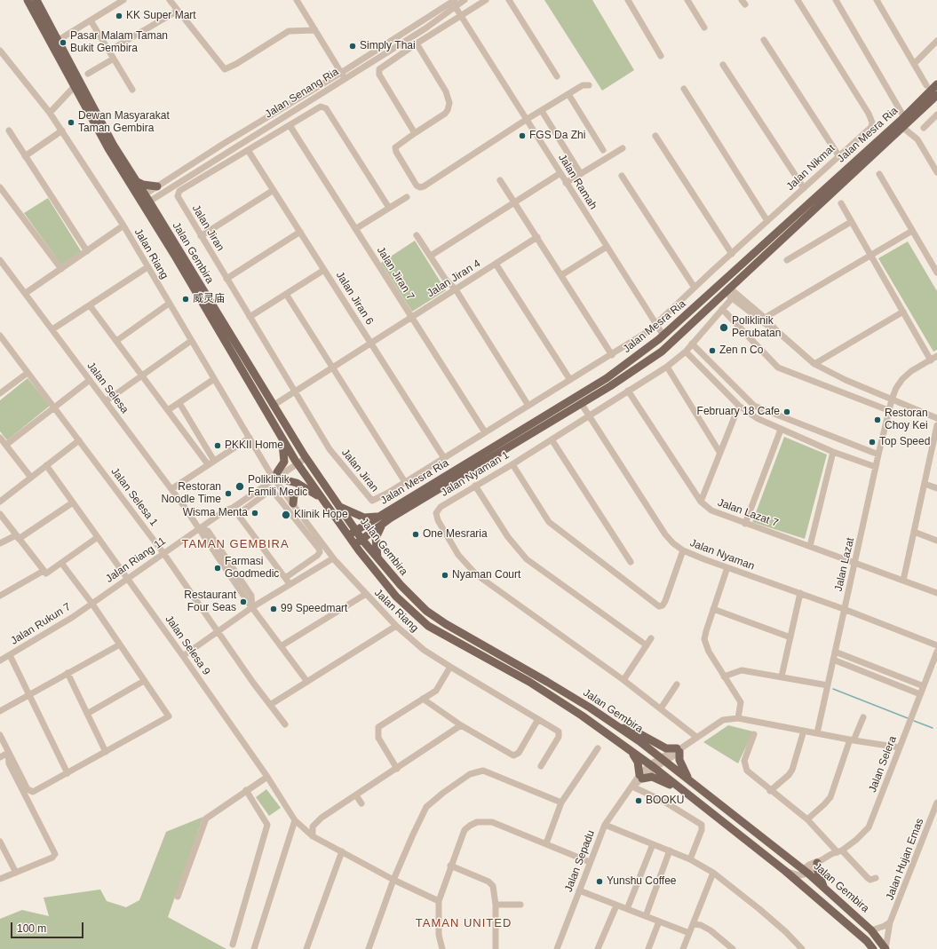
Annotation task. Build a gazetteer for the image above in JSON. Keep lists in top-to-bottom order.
{
  "streets": {
    "main road": ["Jalan Mesra Ria", "Jalan Gembira"],
    "street": [
      "Jalan Senang Ria",
      "Jalan Nikmat",
      "Jalan Ramah",
      "Jalan Jiran",
      "Jalan Riang",
      "Jalan Jiran 7",
      "Jalan Jiran 4",
      "Jalan Jiran 6",
      "Jalan Selesa",
      "Jalan Nyaman 1",
      "Jalan Selesa 1",
      "Jalan Lazat 7",
      "Jalan Nyaman",
      "Jalan Riang 11",
      "Jalan Lazat",
      "Jalan Rukun 7",
      "Jalan Selesa 9",
      "Jalan Selera",
      "Jalan Hujan Emas",
      "Jalan Sepadu"
    ]
  },
  "crossings": [
    ["Jalan Senang Ria", "Jalan Ramah"],
    ["Jalan Senang Ria", "Jalan Gembira"],
    ["Jalan Mesra Ria", "Jalan Ramah"],
    ["Jalan Mesra Ria", "Jalan Gembira"],
    ["Jalan Mesra Ria", "Jalan Nyaman"],
    ["Jalan Nikmat", "Jalan Ramah"],
    ["Jalan Nikmat", "Jalan Jiran"],
    ["Jalan Ramah", "Jalan Jiran"],
    ["Jalan Jiran", "Jalan Jiran 7"],
    ["Jalan Jiran", "Jalan Jiran 4"],
    ["Jalan Jiran", "Jalan Jiran 6"],
    ["Jalan Gembira", "Jalan Jiran 4"],
    ["Jalan Gembira", "Jalan Riang 11"],
    ["Jalan Gembira", "Jalan Selera"],
    ["Jalan Gembira", "Jalan Hujan Emas"],
    ["Jalan Gembira", "Jalan Sepadu"],
    ["Jalan Riang", "Jalan Riang 11"],
    ["Jalan Jiran 7", "Jalan Jiran 4"],
    ["Jalan Jiran 4", "Jalan Jiran 6"],
    ["Jalan Selesa", "Jalan Riang 11"],
    ["Jalan Nyaman 1", "Jalan Lazat 7"],
    ["Jalan Nyaman 1", "Jalan Nyaman"],
    ["Jalan Nyaman 1", "Jalan Sepadu"],
    ["Jalan Selesa 1", "Jalan Riang 11"],
    ["Jalan Lazat 7", "Jalan Lazat"],
    ["Jalan Nyaman", "Jalan Lazat"],
    ["Jalan Riang 11", "Jalan Rukun 7"],
    ["Jalan Riang 11", "Jalan Selesa 9"]
  ],
  "districts": ["TAMAN GEMBIRA", "TAMAN UNITED"],
  "places": [
    "KK Super Mart",
    "Pasar Malam Taman Bukit Gembira",
    "Simply Thai",
    "Dewan Masyarakat Taman Gembira",
    "FGS Da Zhi",
    "威灵庙",
    "Poliklinik Perubatan",
    "Zen n Co",
    "February 18 Cafe",
    "Restoran Choy Kei",
    "Top Speed",
    "PKKII Home",
    "Poliklinik Famili Medic",
    "Restoran Noodle Time",
    "Wisma Menta",
    "Klinik Hope",
    "One Mesraria",
    "Farmasi Goodmedic",
    "Nyaman Court",
    "Restaurant Four Seas",
    "99 Speedmart",
    "BOOKU",
    "Yunshu Coffee"
  ],
  "scale_bar": "100 m"
}
